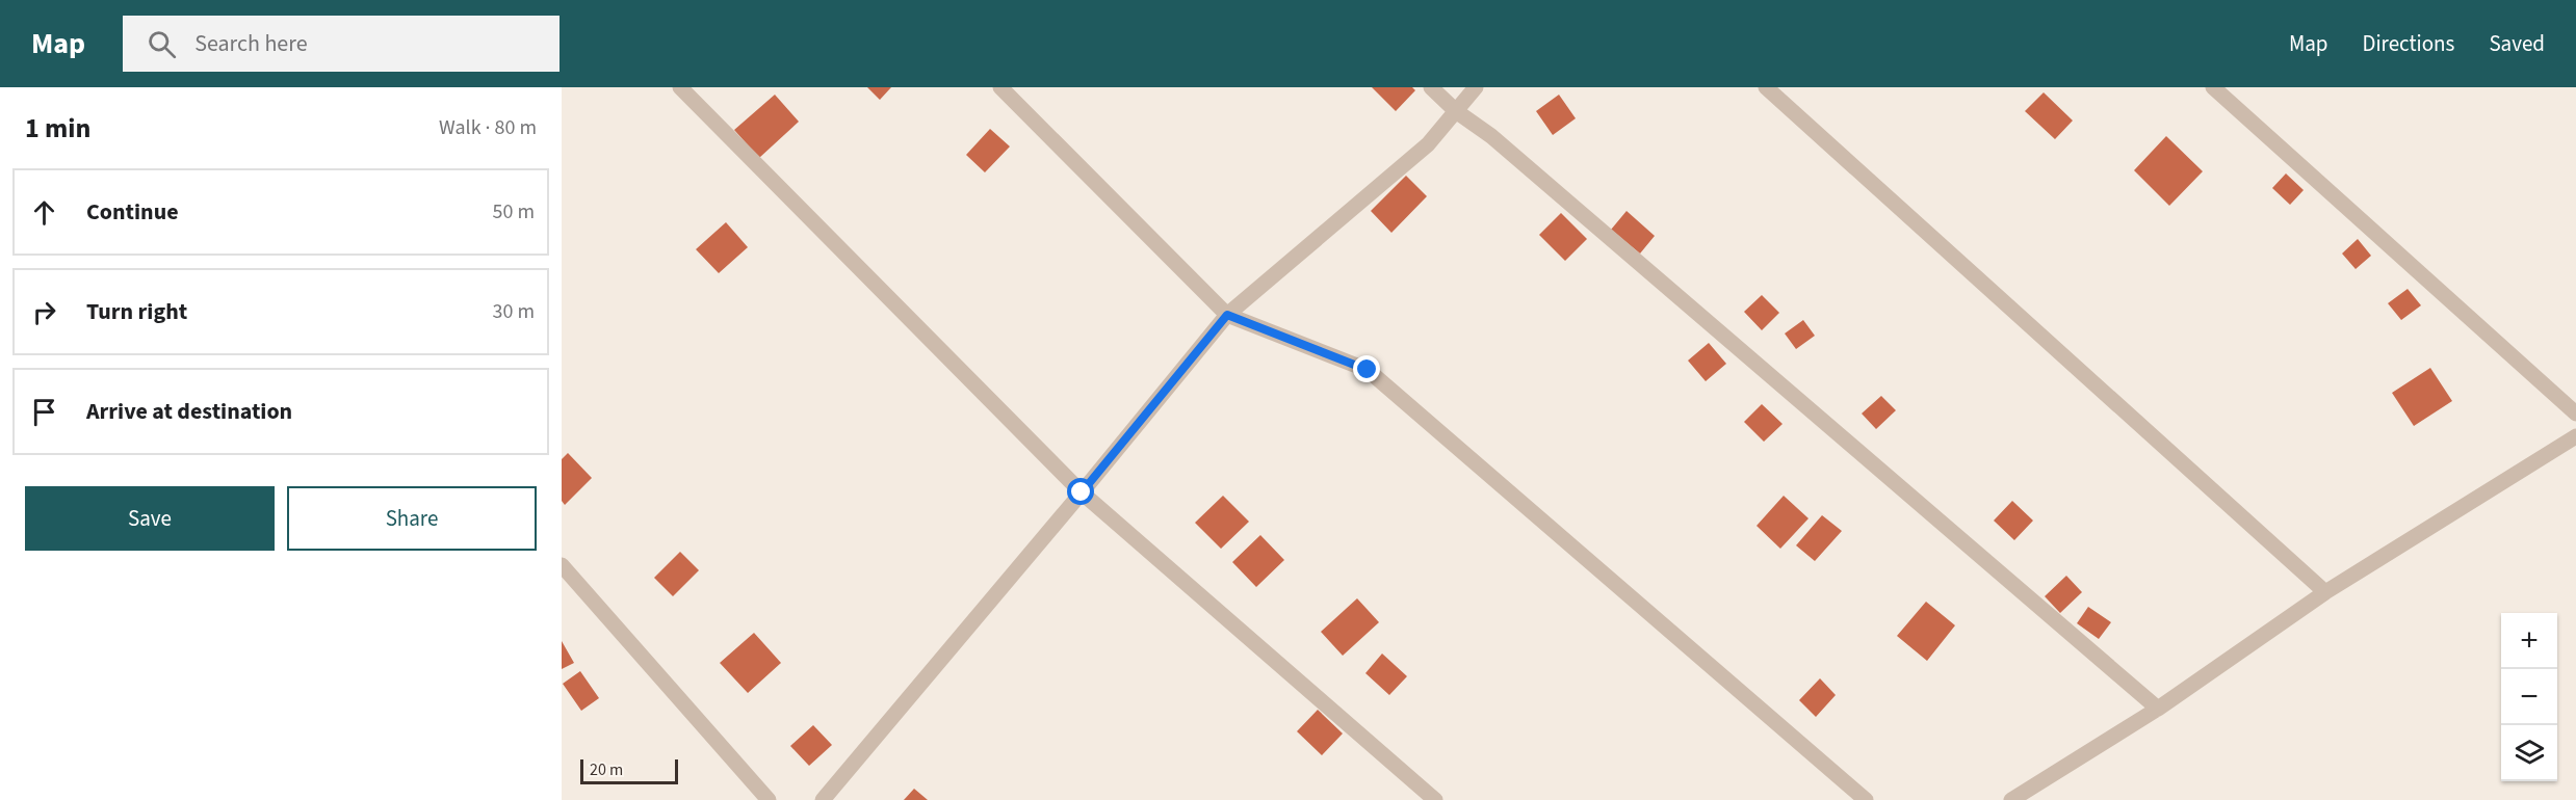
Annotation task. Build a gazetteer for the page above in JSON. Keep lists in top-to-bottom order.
{
  "scale_bar": "20 m",
  "page": {
    "header": "Map",
    "search": "Search here",
    "nav": ["Map", "Directions", "Saved"],
    "heading": ["1 min", "Walk · 80 m"],
    "list": [
      ["Continue", "50 m"],
      ["Turn right", "30 m"],
      "Arrive at destination"
    ],
    "buttons": ["Save", "Share"],
    "map_buttons": ["+", "−"],
    "scale": "20 m"
  }
}
